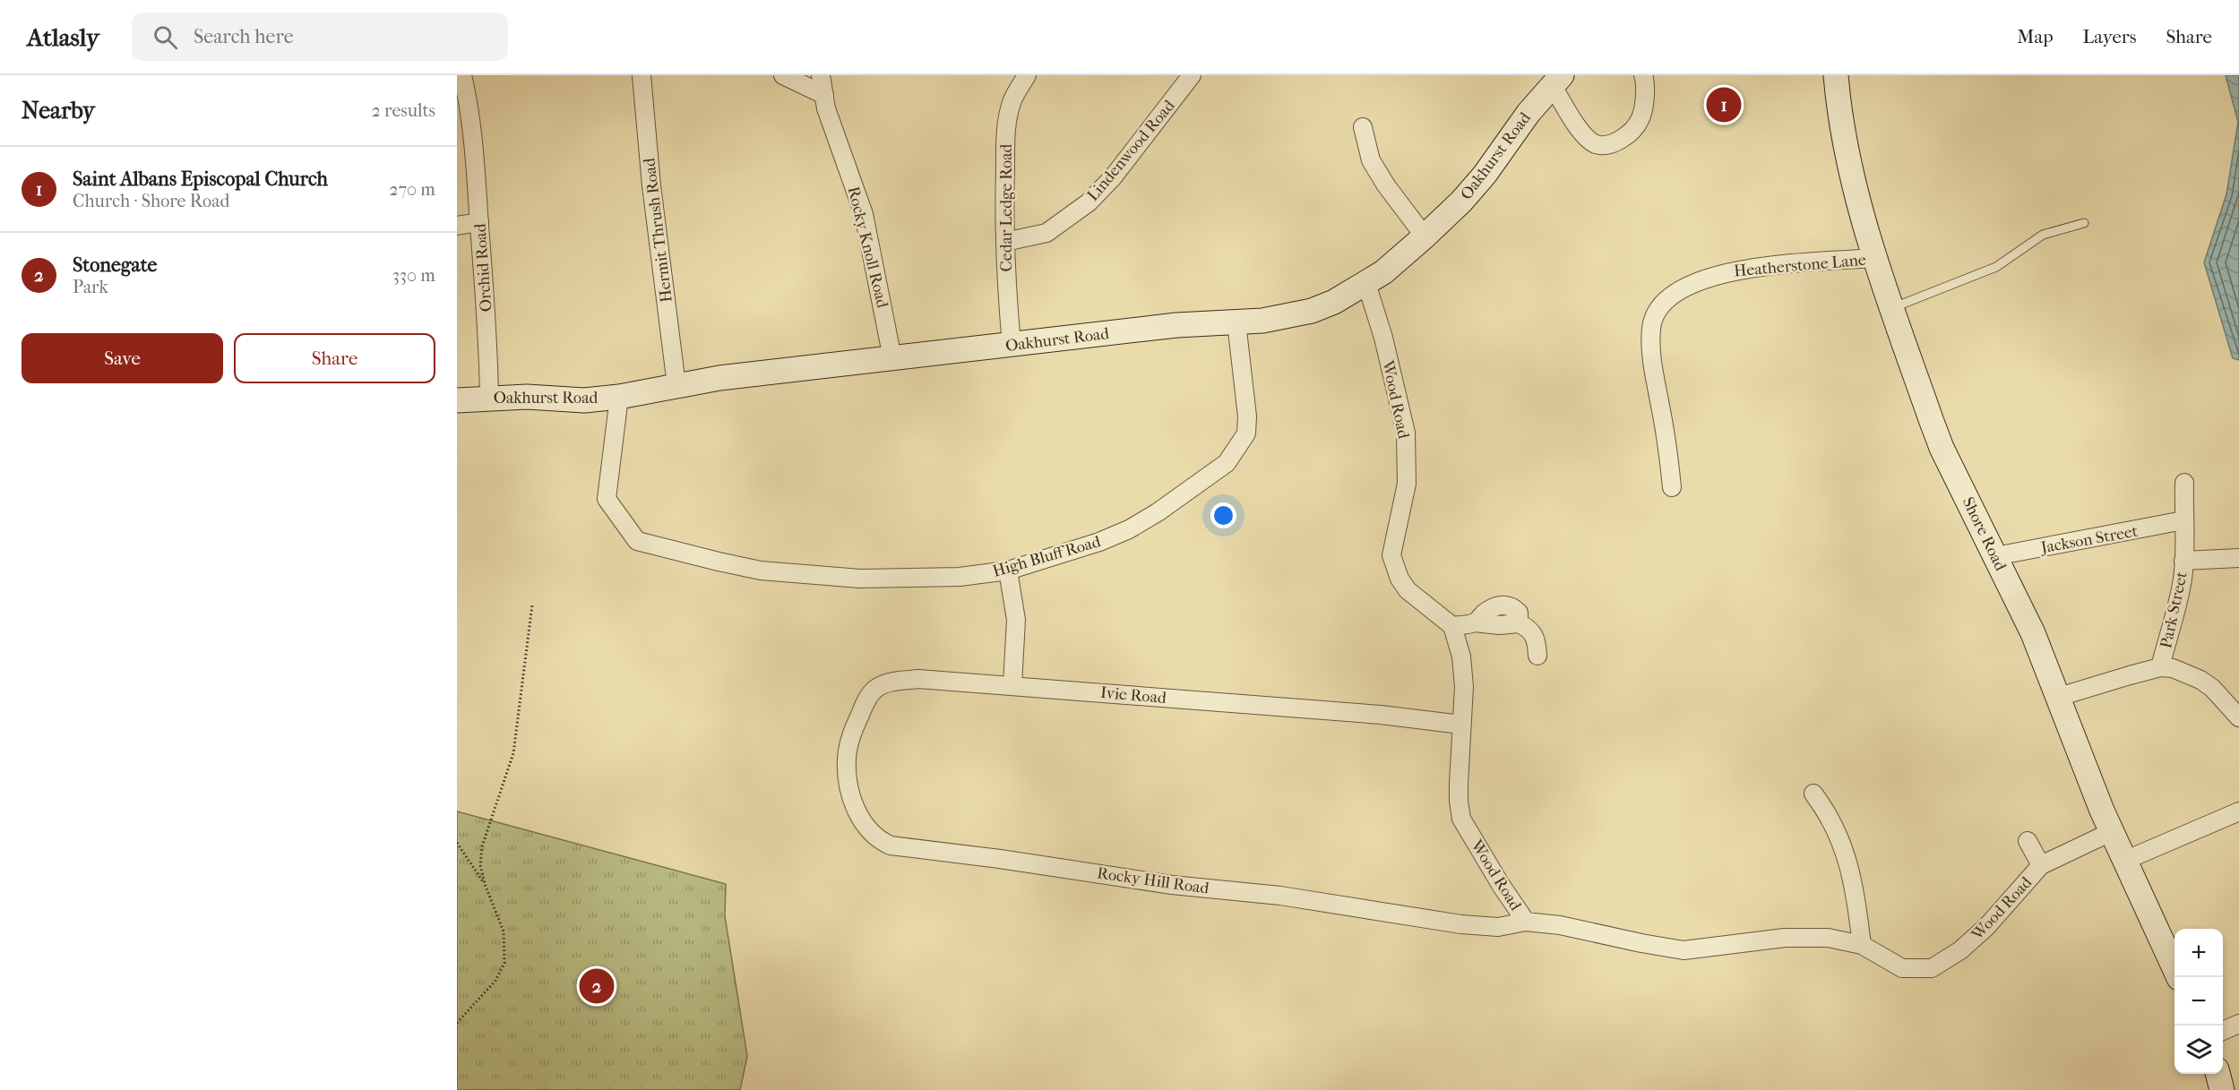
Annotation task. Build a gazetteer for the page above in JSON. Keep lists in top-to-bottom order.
{
  "streets": {
    "street": [
      "Lindenwood Road",
      "Oakhurst Road",
      "Cedar Ledge Road",
      "Hermit Thrush Road",
      "Rocky Knoll Road",
      "Heatherstone Lane",
      "Orchid Road",
      "Wood Road",
      "Shore Road",
      "Jackson Street",
      "High Bluff Road",
      "Park Street",
      "Ivie Road",
      "Rocky Hill Road"
    ]
  },
  "crossings": [
    ["Lindenwood Road", "Cedar Ledge Road"],
    ["Oakhurst Road", "Cedar Ledge Road"],
    ["Oakhurst Road", "Hermit Thrush Road"],
    ["Oakhurst Road", "Rocky Knoll Road"],
    ["Oakhurst Road", "Orchid Road"],
    ["Oakhurst Road", "Wood Road"],
    ["Oakhurst Road", "High Bluff Road"],
    ["Heatherstone Lane", "Shore Road"],
    ["Wood Road", "Shore Road"],
    ["Wood Road", "Ivie Road"],
    ["Wood Road", "Rocky Hill Road"],
    ["Shore Road", "Jackson Street"],
    ["Jackson Street", "Park Street"],
    ["Ivie Road", "Rocky Hill Road"]
  ],
  "page": {
    "header": "Atlasly",
    "search": "Search here",
    "nav": ["Map", "Layers", "Share"],
    "heading": ["Nearby", "2 results"],
    "pins": ["1", "2"],
    "list": [
      {
        "mark": "1",
        "name": "Saint Albans Episcopal Church",
        "note": "Church · Shore Road",
        "value": "270 m"
      },
      {
        "mark": "2",
        "name": "Stonegate",
        "note": "Park",
        "value": "330 m"
      }
    ],
    "buttons": ["Save", "Share"],
    "map_buttons": ["+", "−"]
  }
}
